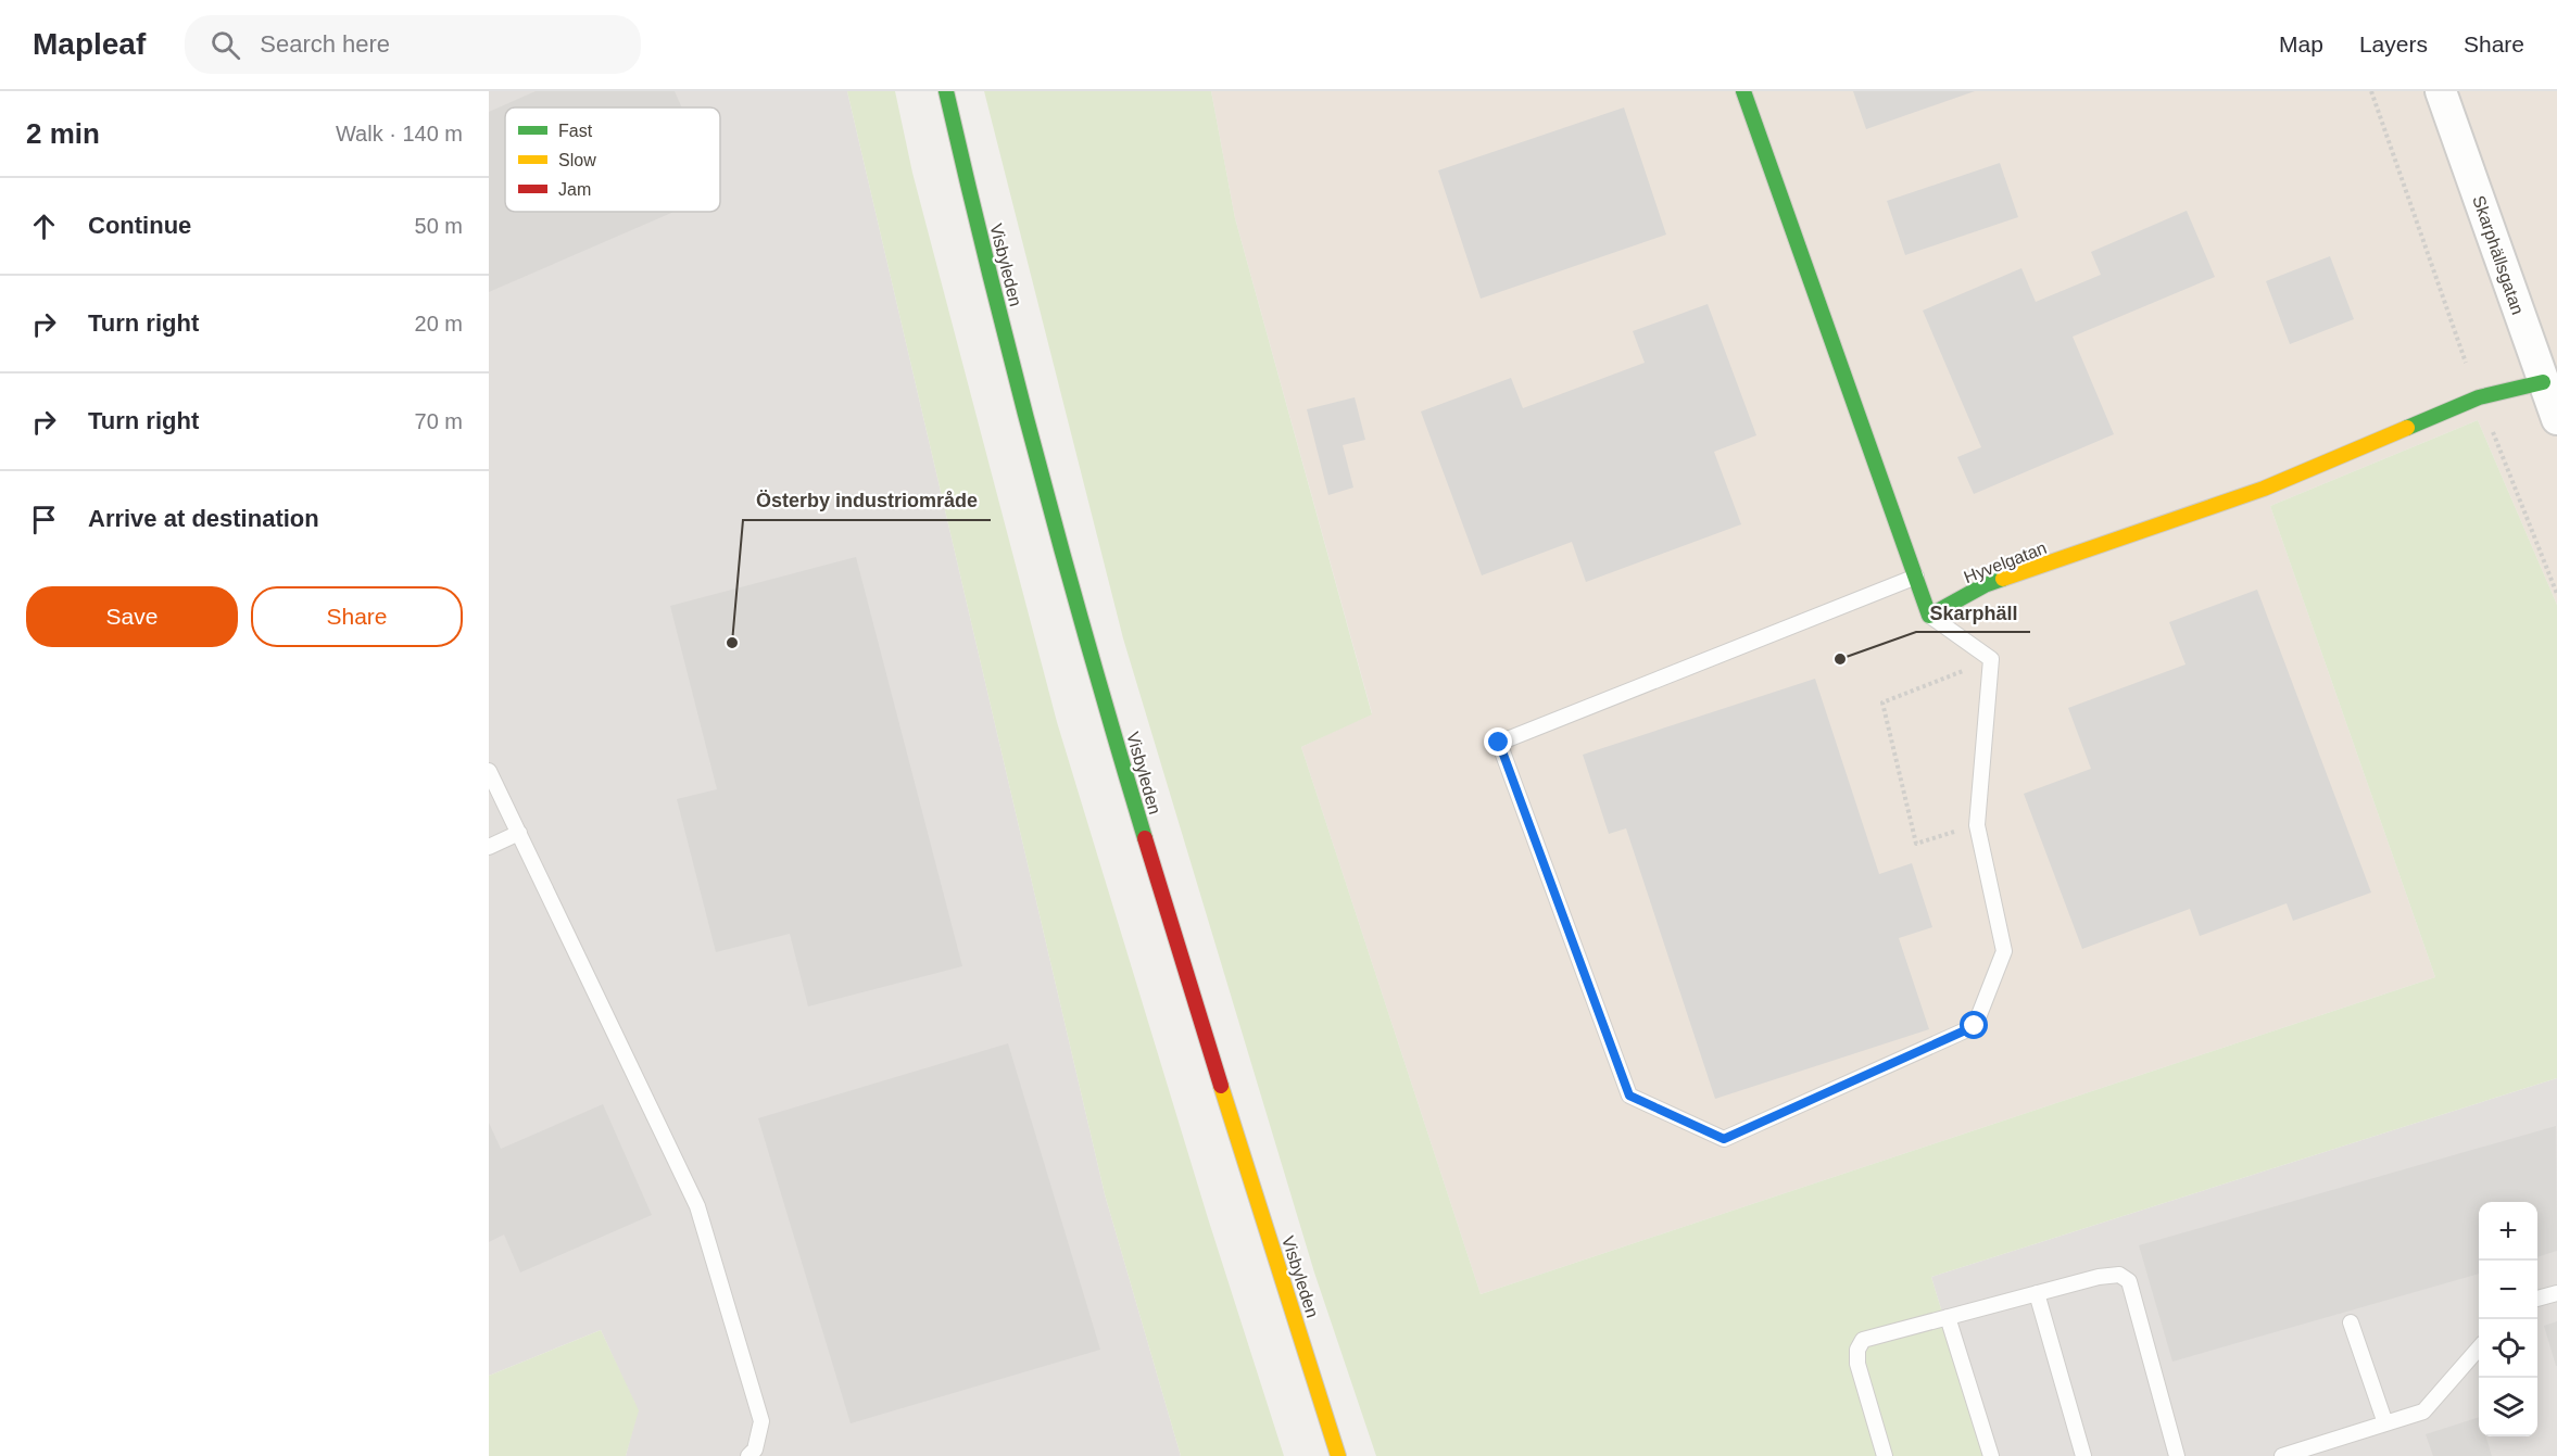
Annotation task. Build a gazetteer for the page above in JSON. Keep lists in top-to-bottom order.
{
  "streets": {
    "main road": ["Visbyleden", "Hyvelgatan"],
    "street": ["Skarphällsgatan"]
  },
  "crossings": [
    ["Skarphällsgatan", "Hyvelgatan"]
  ],
  "places": ["Österby industriområde", "Skarphäll"],
  "legend": ["Fast", "Slow", "Jam"],
  "page": {
    "header": "Mapleaf",
    "search": "Search here",
    "nav": ["Map", "Layers", "Share"],
    "heading": ["2 min", "Walk · 140 m"],
    "list": [
      ["Continue", "50 m"],
      ["Turn right", "20 m"],
      ["Turn right", "70 m"],
      "Arrive at destination"
    ],
    "buttons": ["Save", "Share"],
    "map_buttons": ["+", "−"]
  }
}
